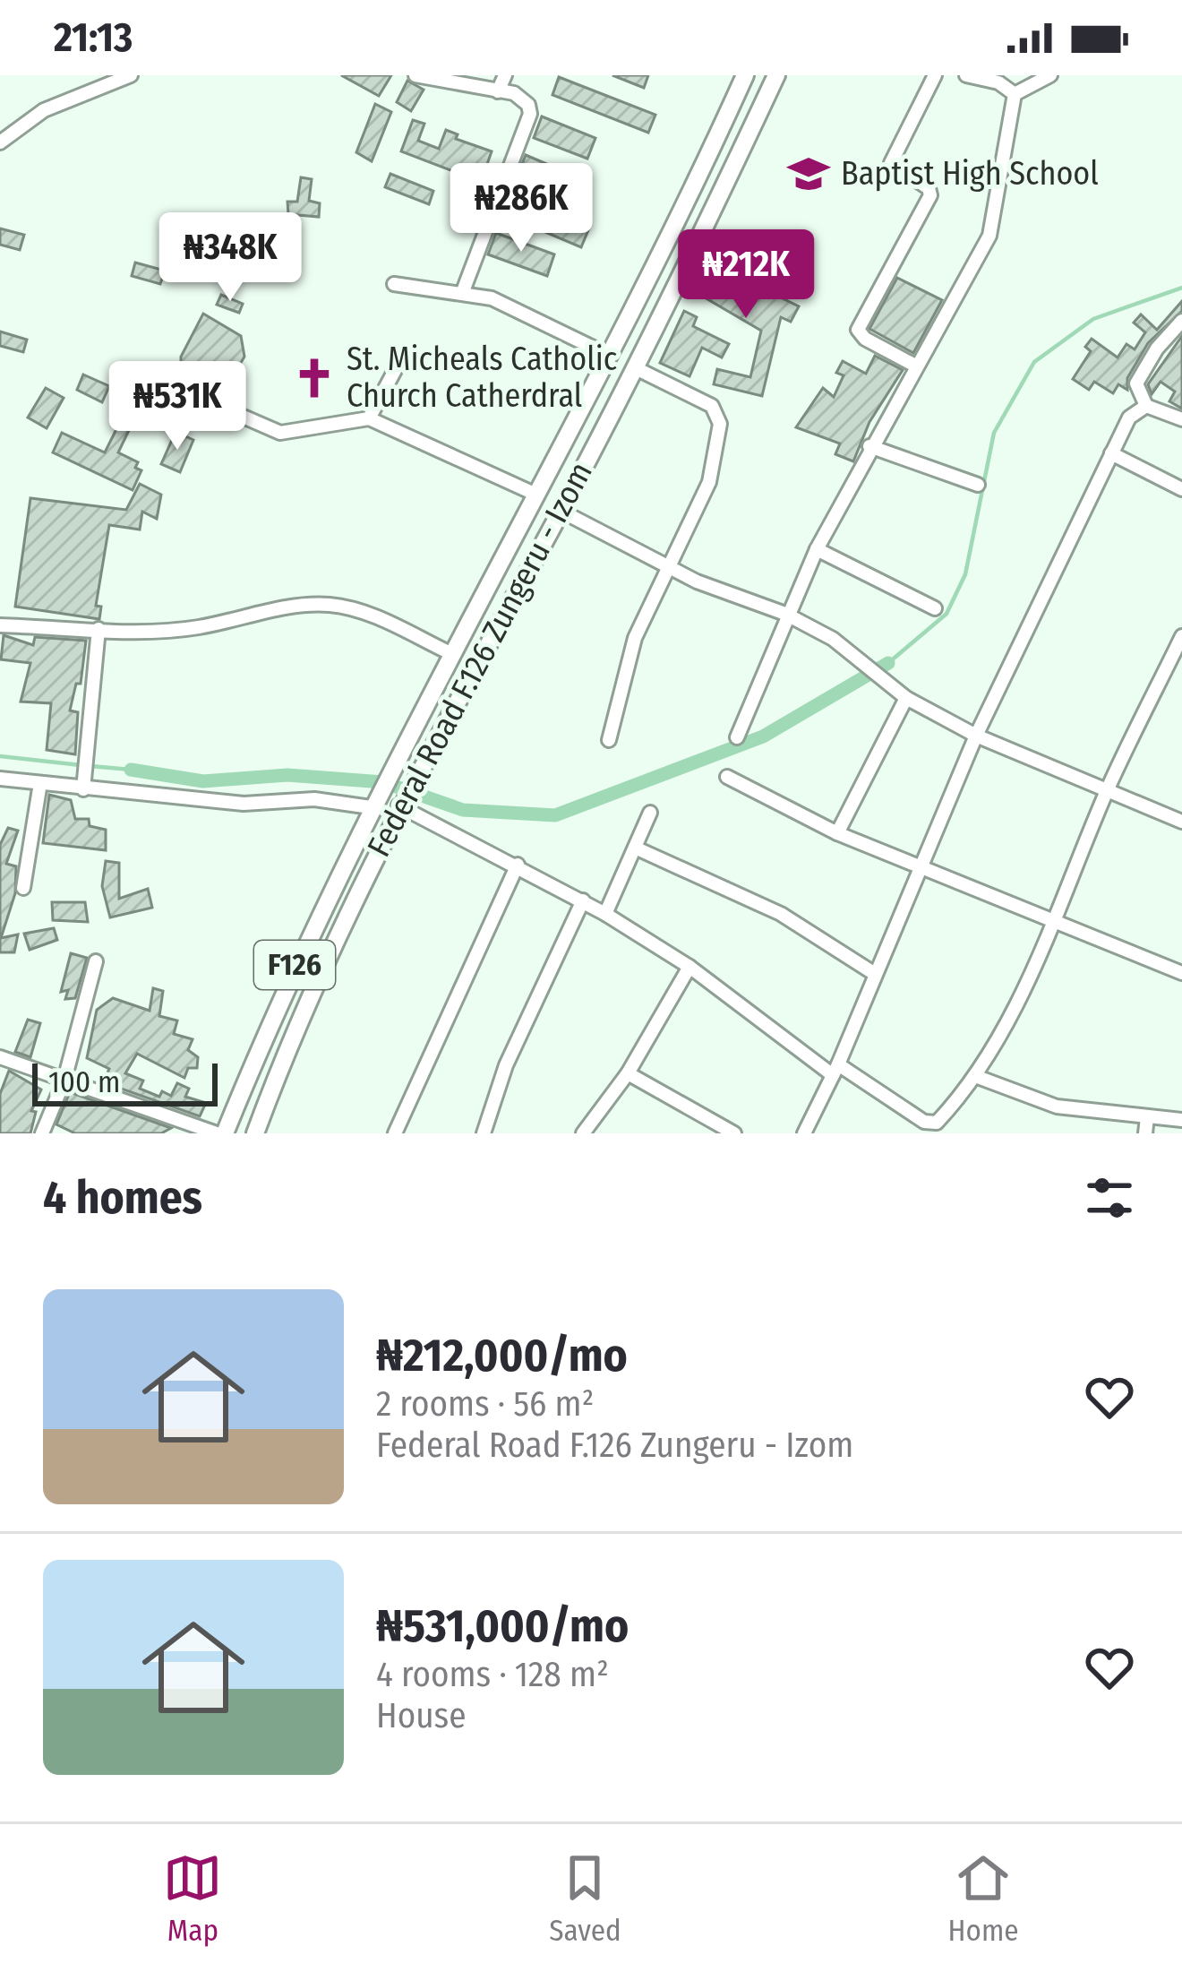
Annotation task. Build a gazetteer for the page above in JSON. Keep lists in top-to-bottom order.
{
  "streets": {
    "main road": ["Federal Road F.126 Zungeru - Izom", "F126"]
  },
  "places": {
    "school or university": ["Baptist High School"],
    "church": ["St. Micheals Catholic Church Catherdral"]
  },
  "scale_bar": "100 m",
  "page": {
    "status": "21:13",
    "price": [
      "₦286K",
      "₦348K",
      "₦212K",
      "₦531K"
    ],
    "scale": "100 m",
    "heading": "4 homes",
    "list": [
      {
        "name": "₦212,000/mo",
        "note": "2 rooms · 56 m² · Federal Road F.126 Zungeru - Izom"
      },
      {
        "name": "₦531,000/mo",
        "note": "4 rooms · 128 m² · House"
      }
    ],
    "tabs": ["Map", "Saved", "Home"]
  }
}
